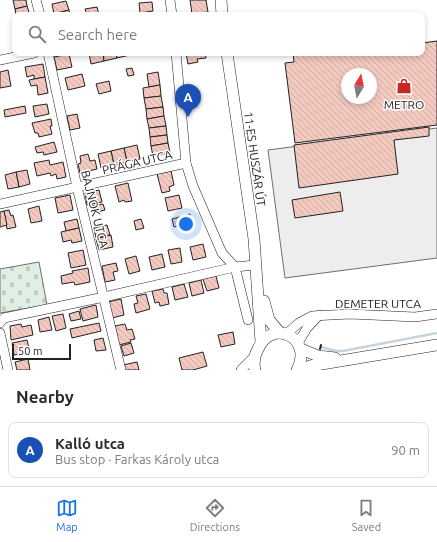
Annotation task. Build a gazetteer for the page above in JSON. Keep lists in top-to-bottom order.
{
  "streets": {
    "main road": ["11-ES HUSZÁR ÚT"],
    "street": ["PRÁGA UTCA", "BAJNOK UTCA", "DEMETER UTCA"]
  },
  "crossings": [
    ["PRÁGA UTCA", "BAJNOK UTCA"]
  ],
  "places": {
    "shop": ["METRO"]
  },
  "scale_bar": "50 m",
  "north": "top",
  "page": {
    "search": "Search here",
    "pins": "A",
    "scale": "50 m",
    "heading": "Nearby",
    "list": [
      {
        "mark": "A",
        "name": "Kalló utca",
        "note": "Bus stop · Farkas Károly utca",
        "value": "90 m"
      }
    ],
    "nav": ["Map", "Directions", "Saved"]
  }
}
